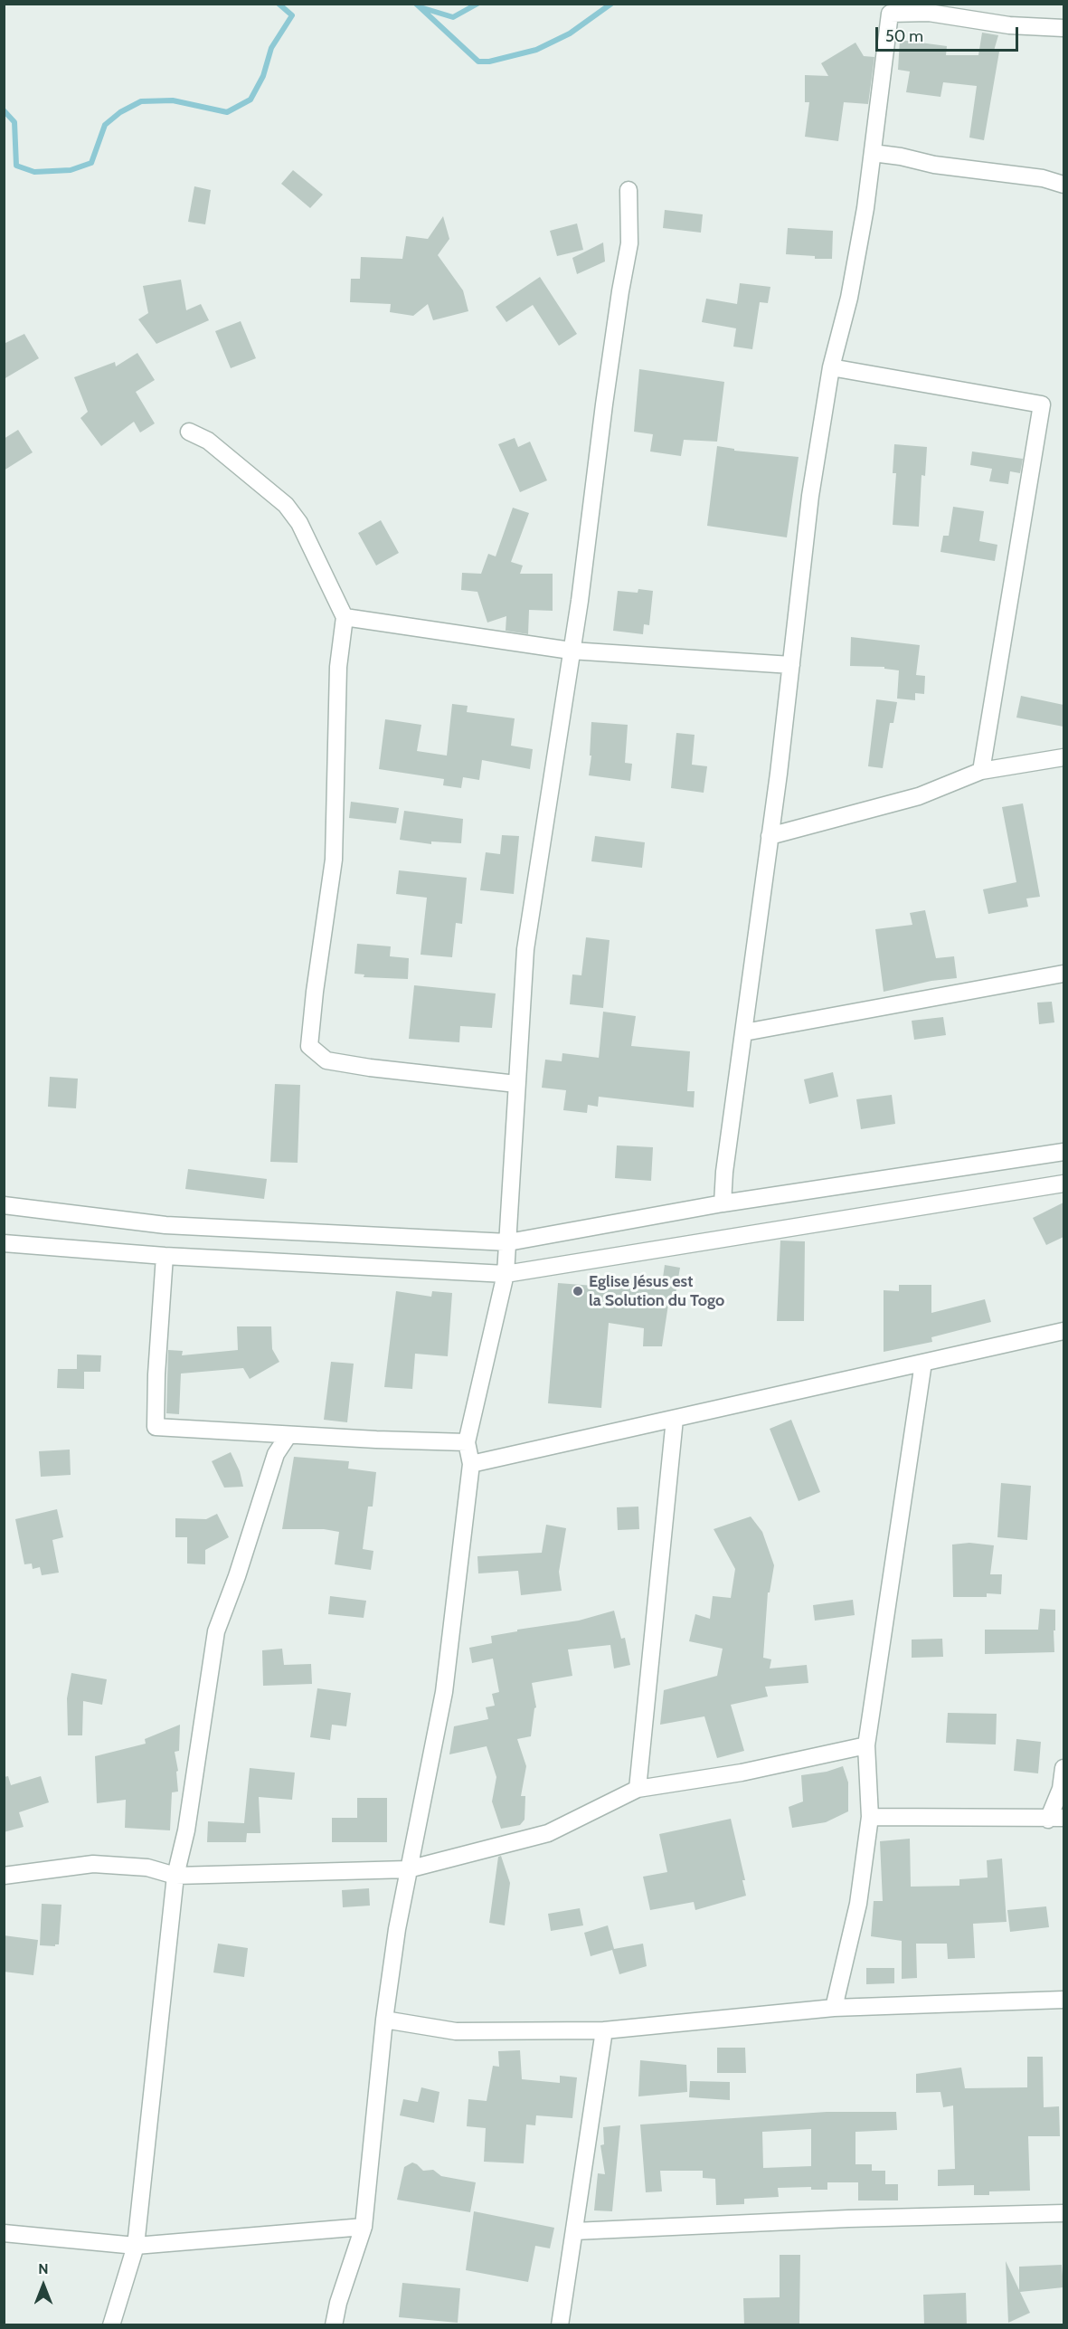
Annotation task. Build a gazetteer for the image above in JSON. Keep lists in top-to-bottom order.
{
  "places": ["Eglise Jésus est la Solution du Togo"],
  "scale_bar": "50 m",
  "north": "top"
}
